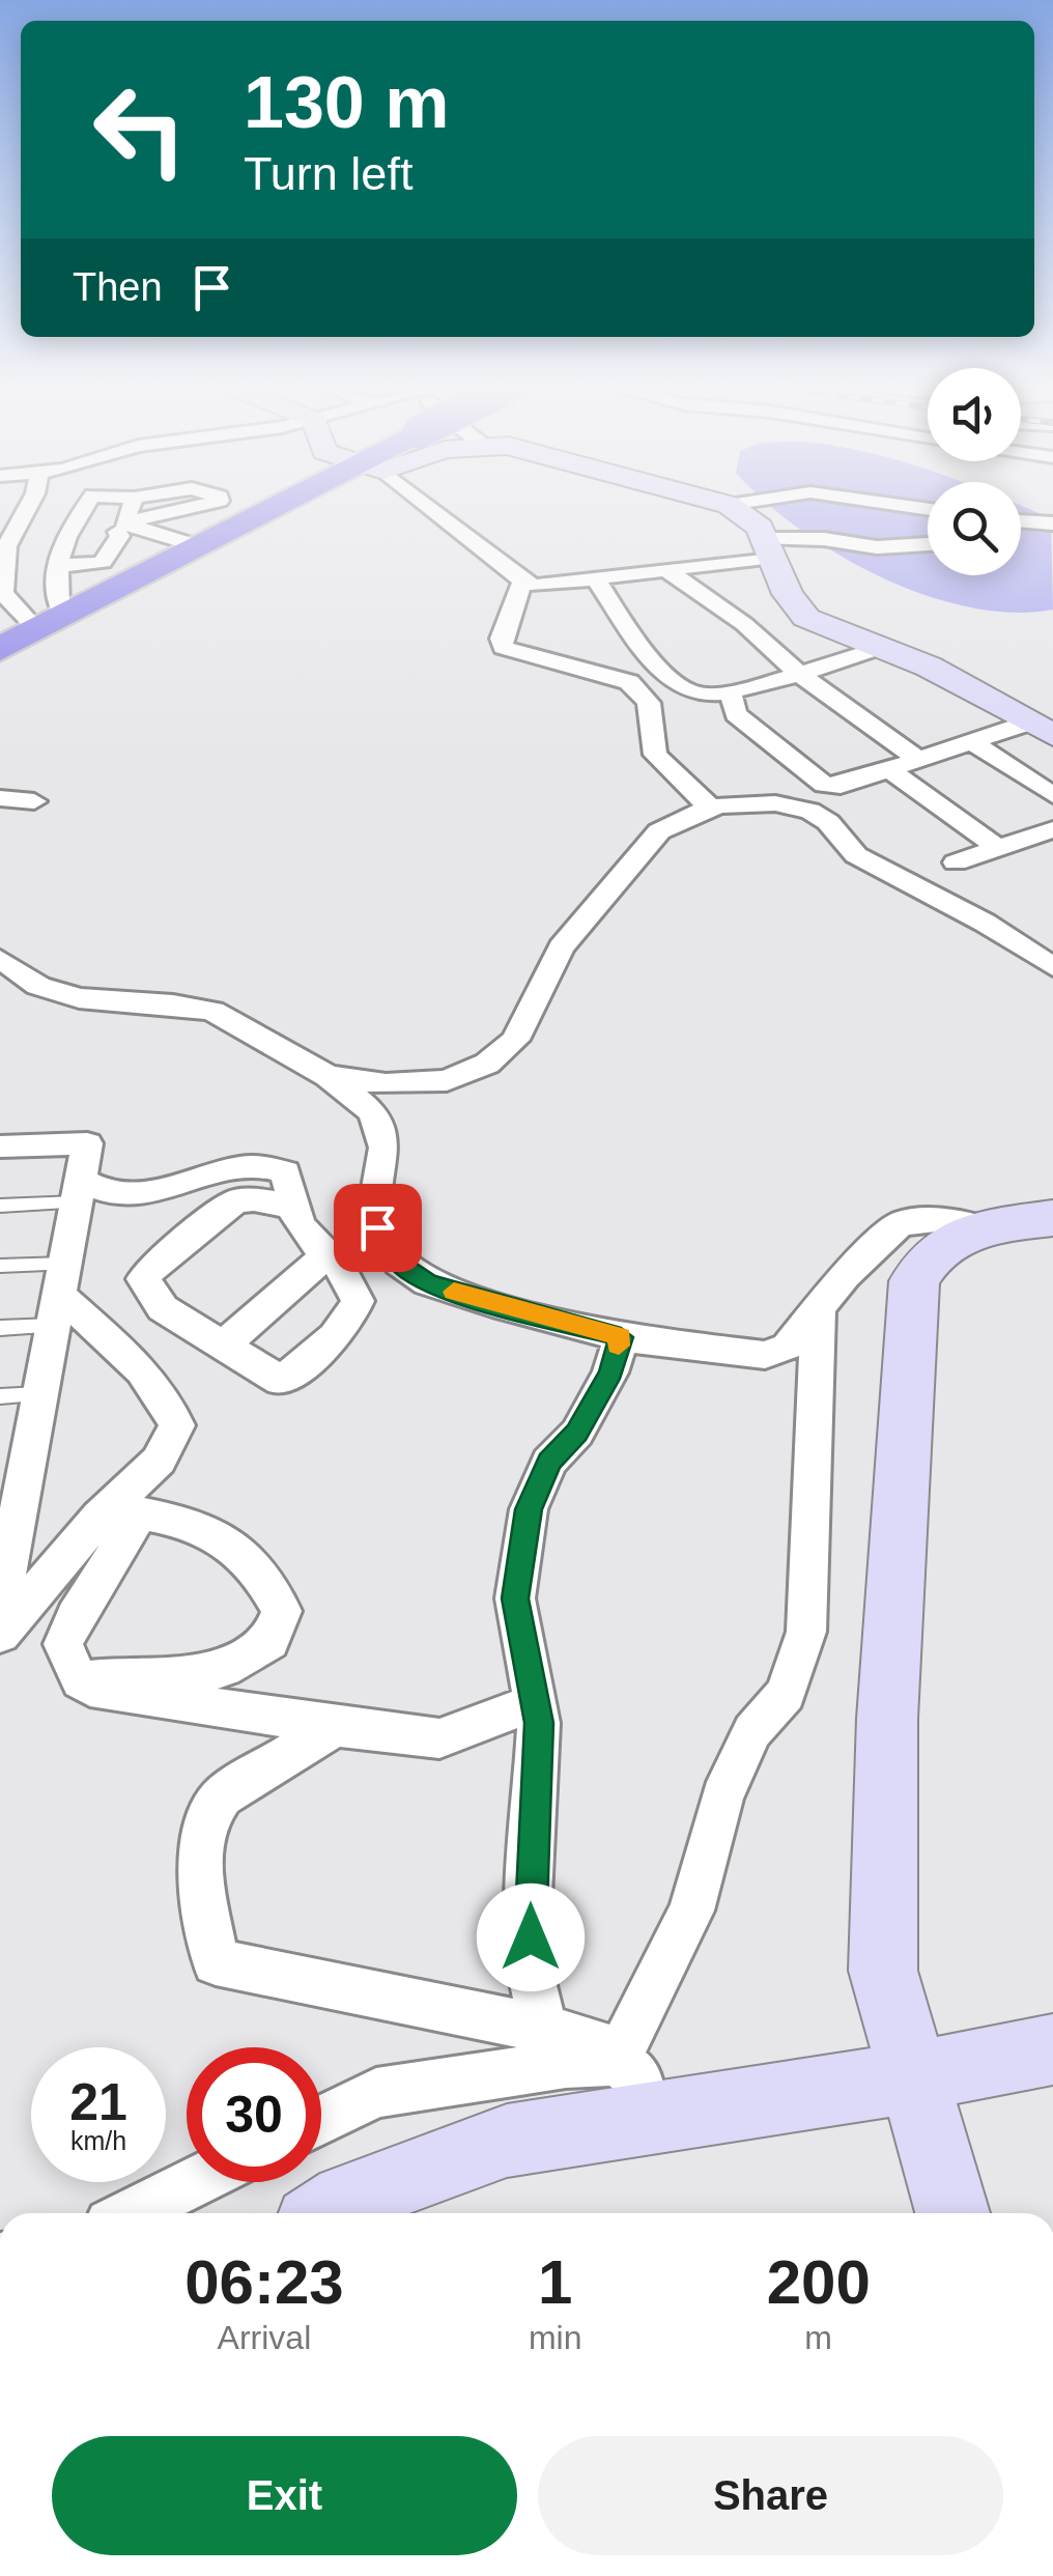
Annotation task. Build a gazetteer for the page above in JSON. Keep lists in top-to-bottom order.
{
  "page": {
    "turn": ["130 m", "Turn left"],
    "then": "Then",
    "speed": "21 km/h",
    "limit": "30",
    "eta": [
      "06:23",
      "Arrival",
      "1",
      "min",
      "200",
      "m"
    ],
    "buttons": ["Exit", "Share"]
  }
}
